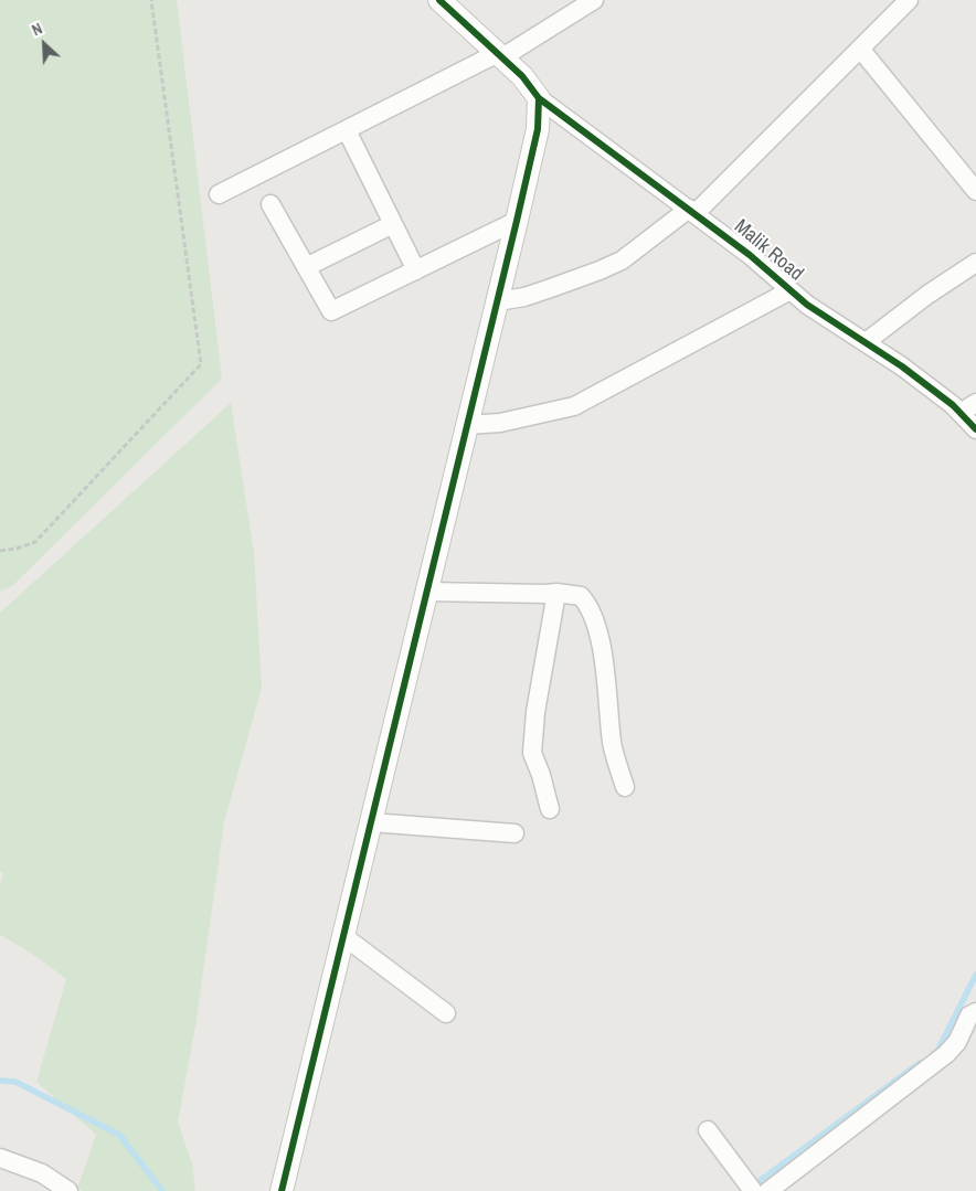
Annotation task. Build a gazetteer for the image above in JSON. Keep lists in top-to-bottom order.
{
  "streets": {
    "street": ["Malik Road"]
  },
  "north": "top left"
}
